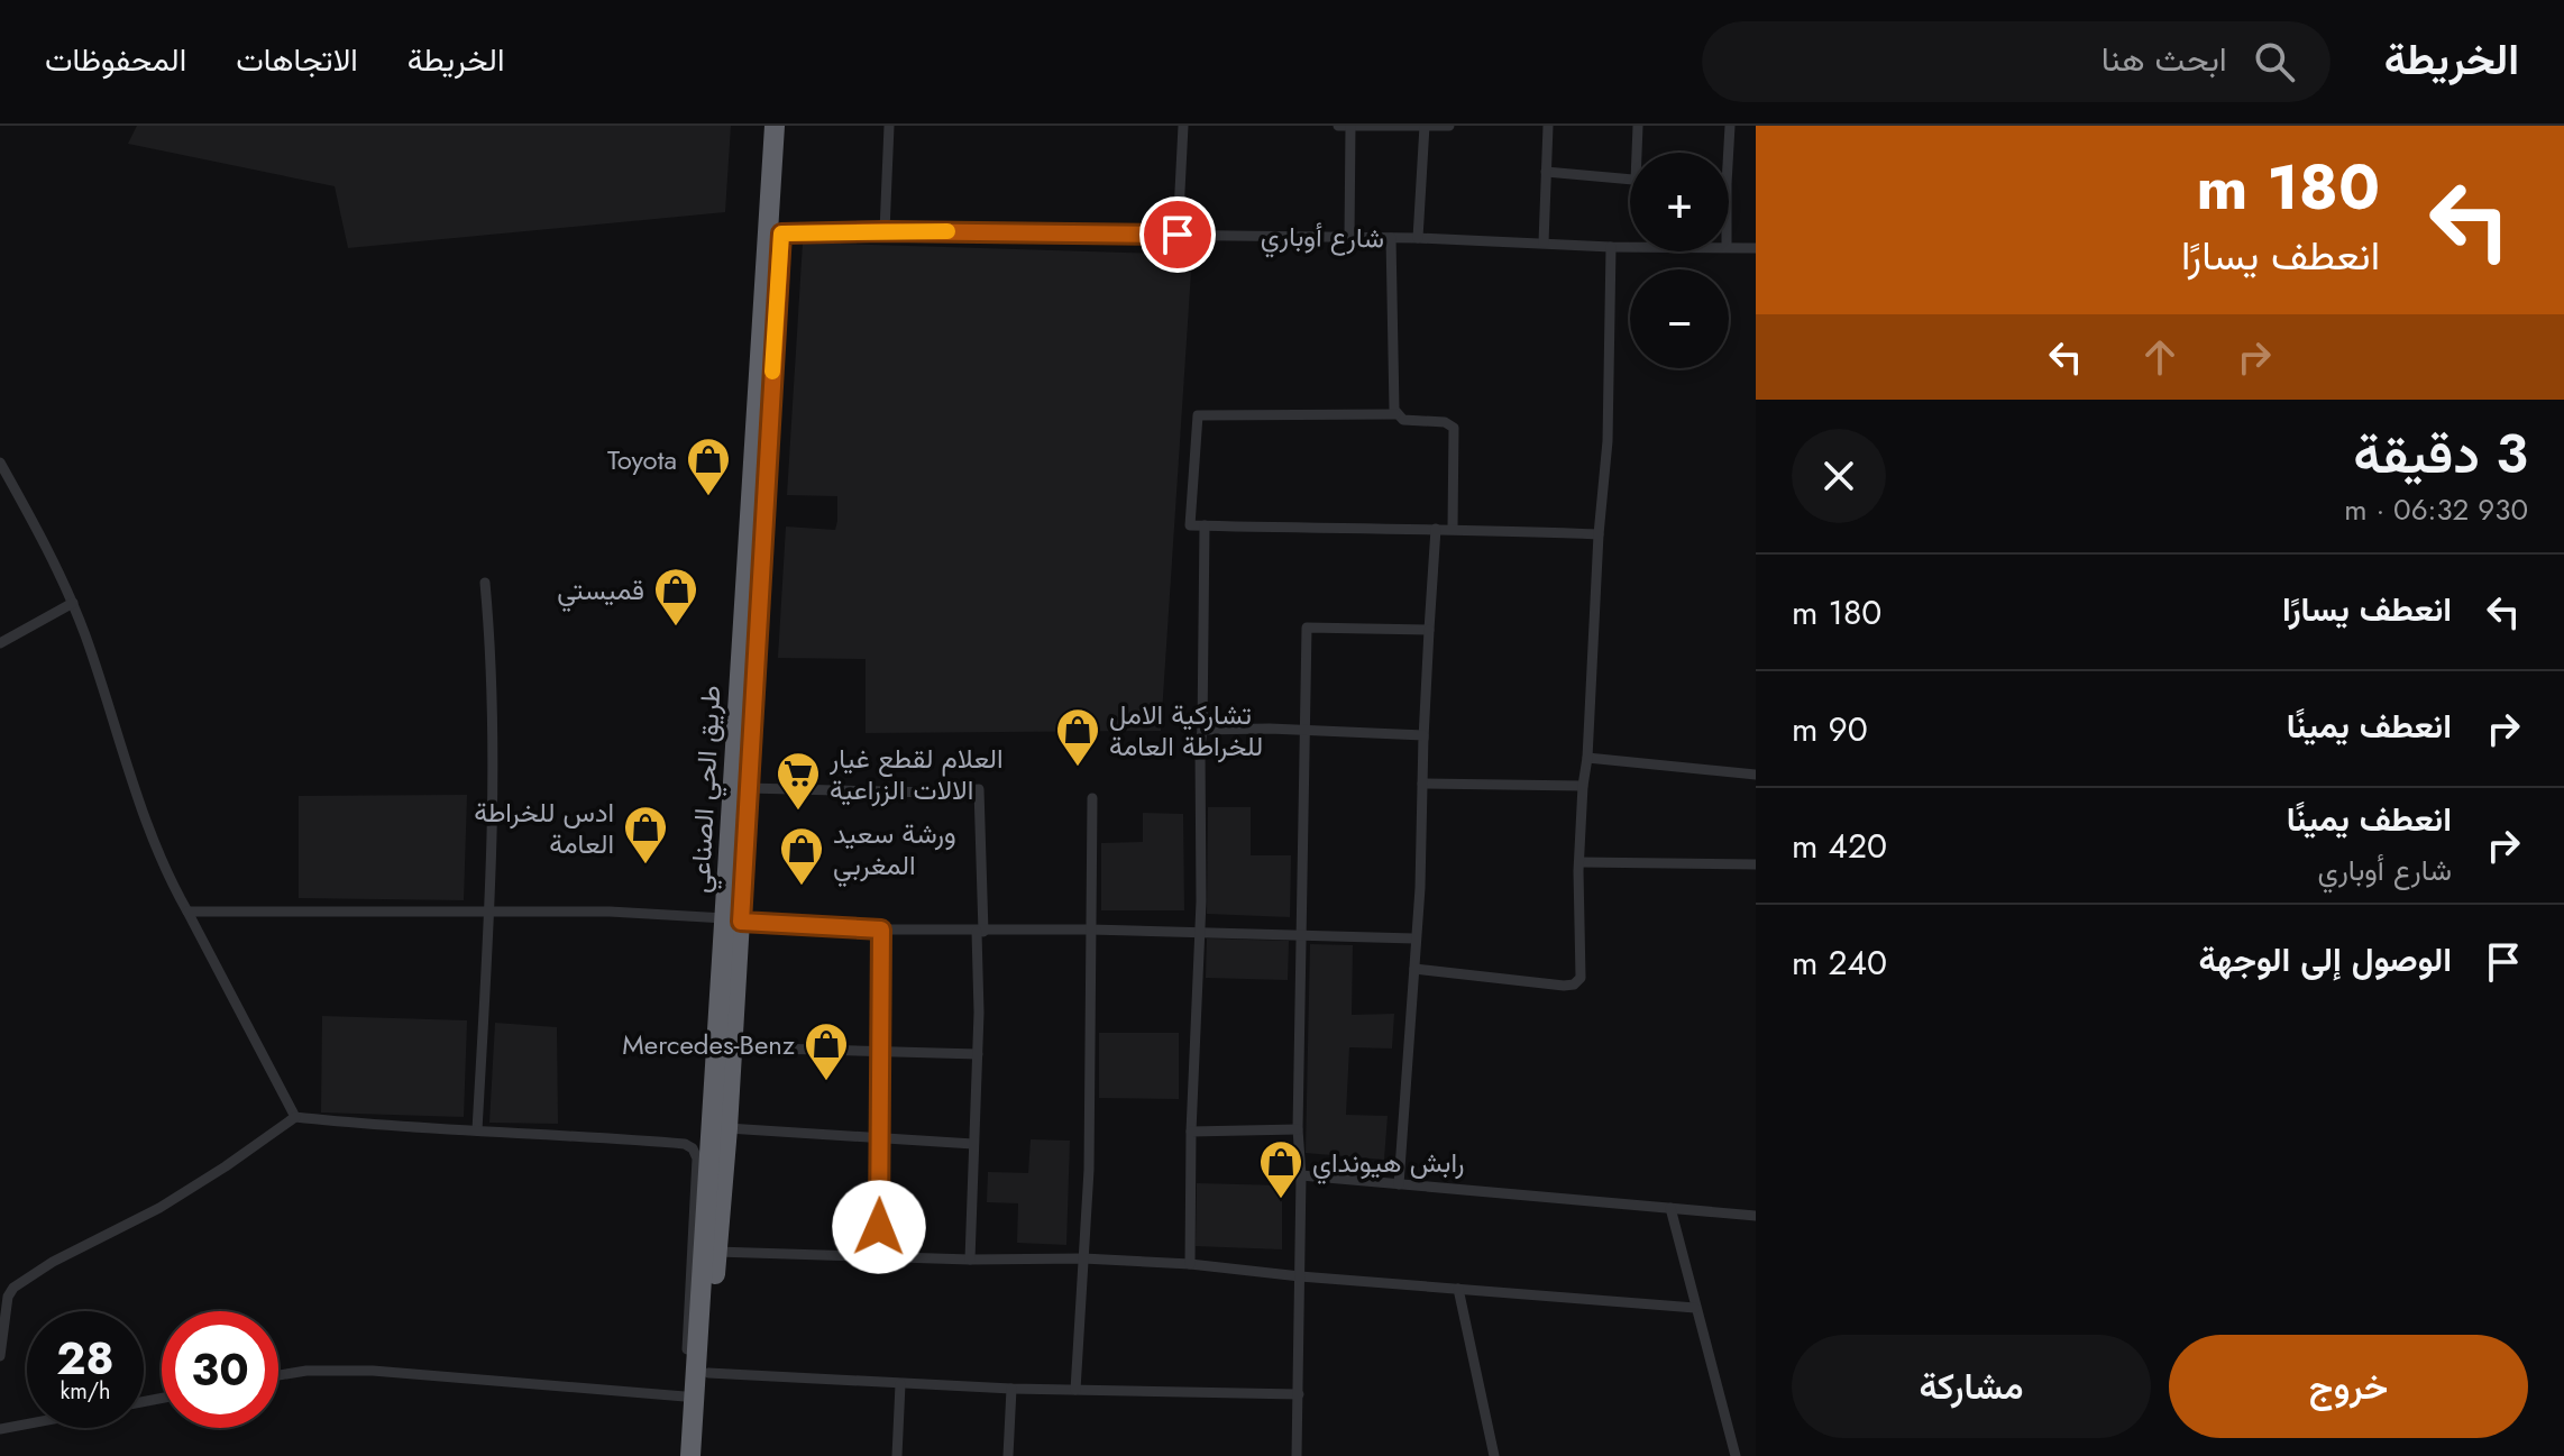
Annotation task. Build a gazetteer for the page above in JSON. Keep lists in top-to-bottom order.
{
  "streets": {
    "highway": ["طريق الحي الصناعي"],
    "street": ["شارع أوباري"]
  },
  "places": {
    "shop": [
      "Toyota",
      "قميستي",
      "تشاركية الامل للخراطة العامة",
      "ادس للخراطة العامة",
      "ورشة سعيد المغربي",
      "Mercedes-Benz",
      "رابش هيونداي"
    ],
    "supermarket": ["العلام لقطع غيار الالات الزراعية"]
  },
  "page": {
    "header": "الخريطة",
    "search": "ابحث هنا",
    "nav": ["الخريطة", "الاتجاهات", "المحفوظات"],
    "turn": ["180 m", "انعطف يسارًا"],
    "map_buttons": ["+", "−"],
    "heading": ["3 دقيقة", "930 m · 06:32"],
    "list": [
      {
        "name": "انعطف يسارًا",
        "value": "180 m"
      },
      {
        "name": "انعطف يمينًا",
        "value": "90 m"
      },
      {
        "name": "انعطف يمينًا",
        "note": "شارع أوباري",
        "value": "420 m"
      },
      {
        "name": "الوصول إلى الوجهة",
        "value": "240 m"
      }
    ],
    "speed": "28 km/h",
    "limit": "30",
    "buttons": ["خروج", "مشاركة"]
  }
}
